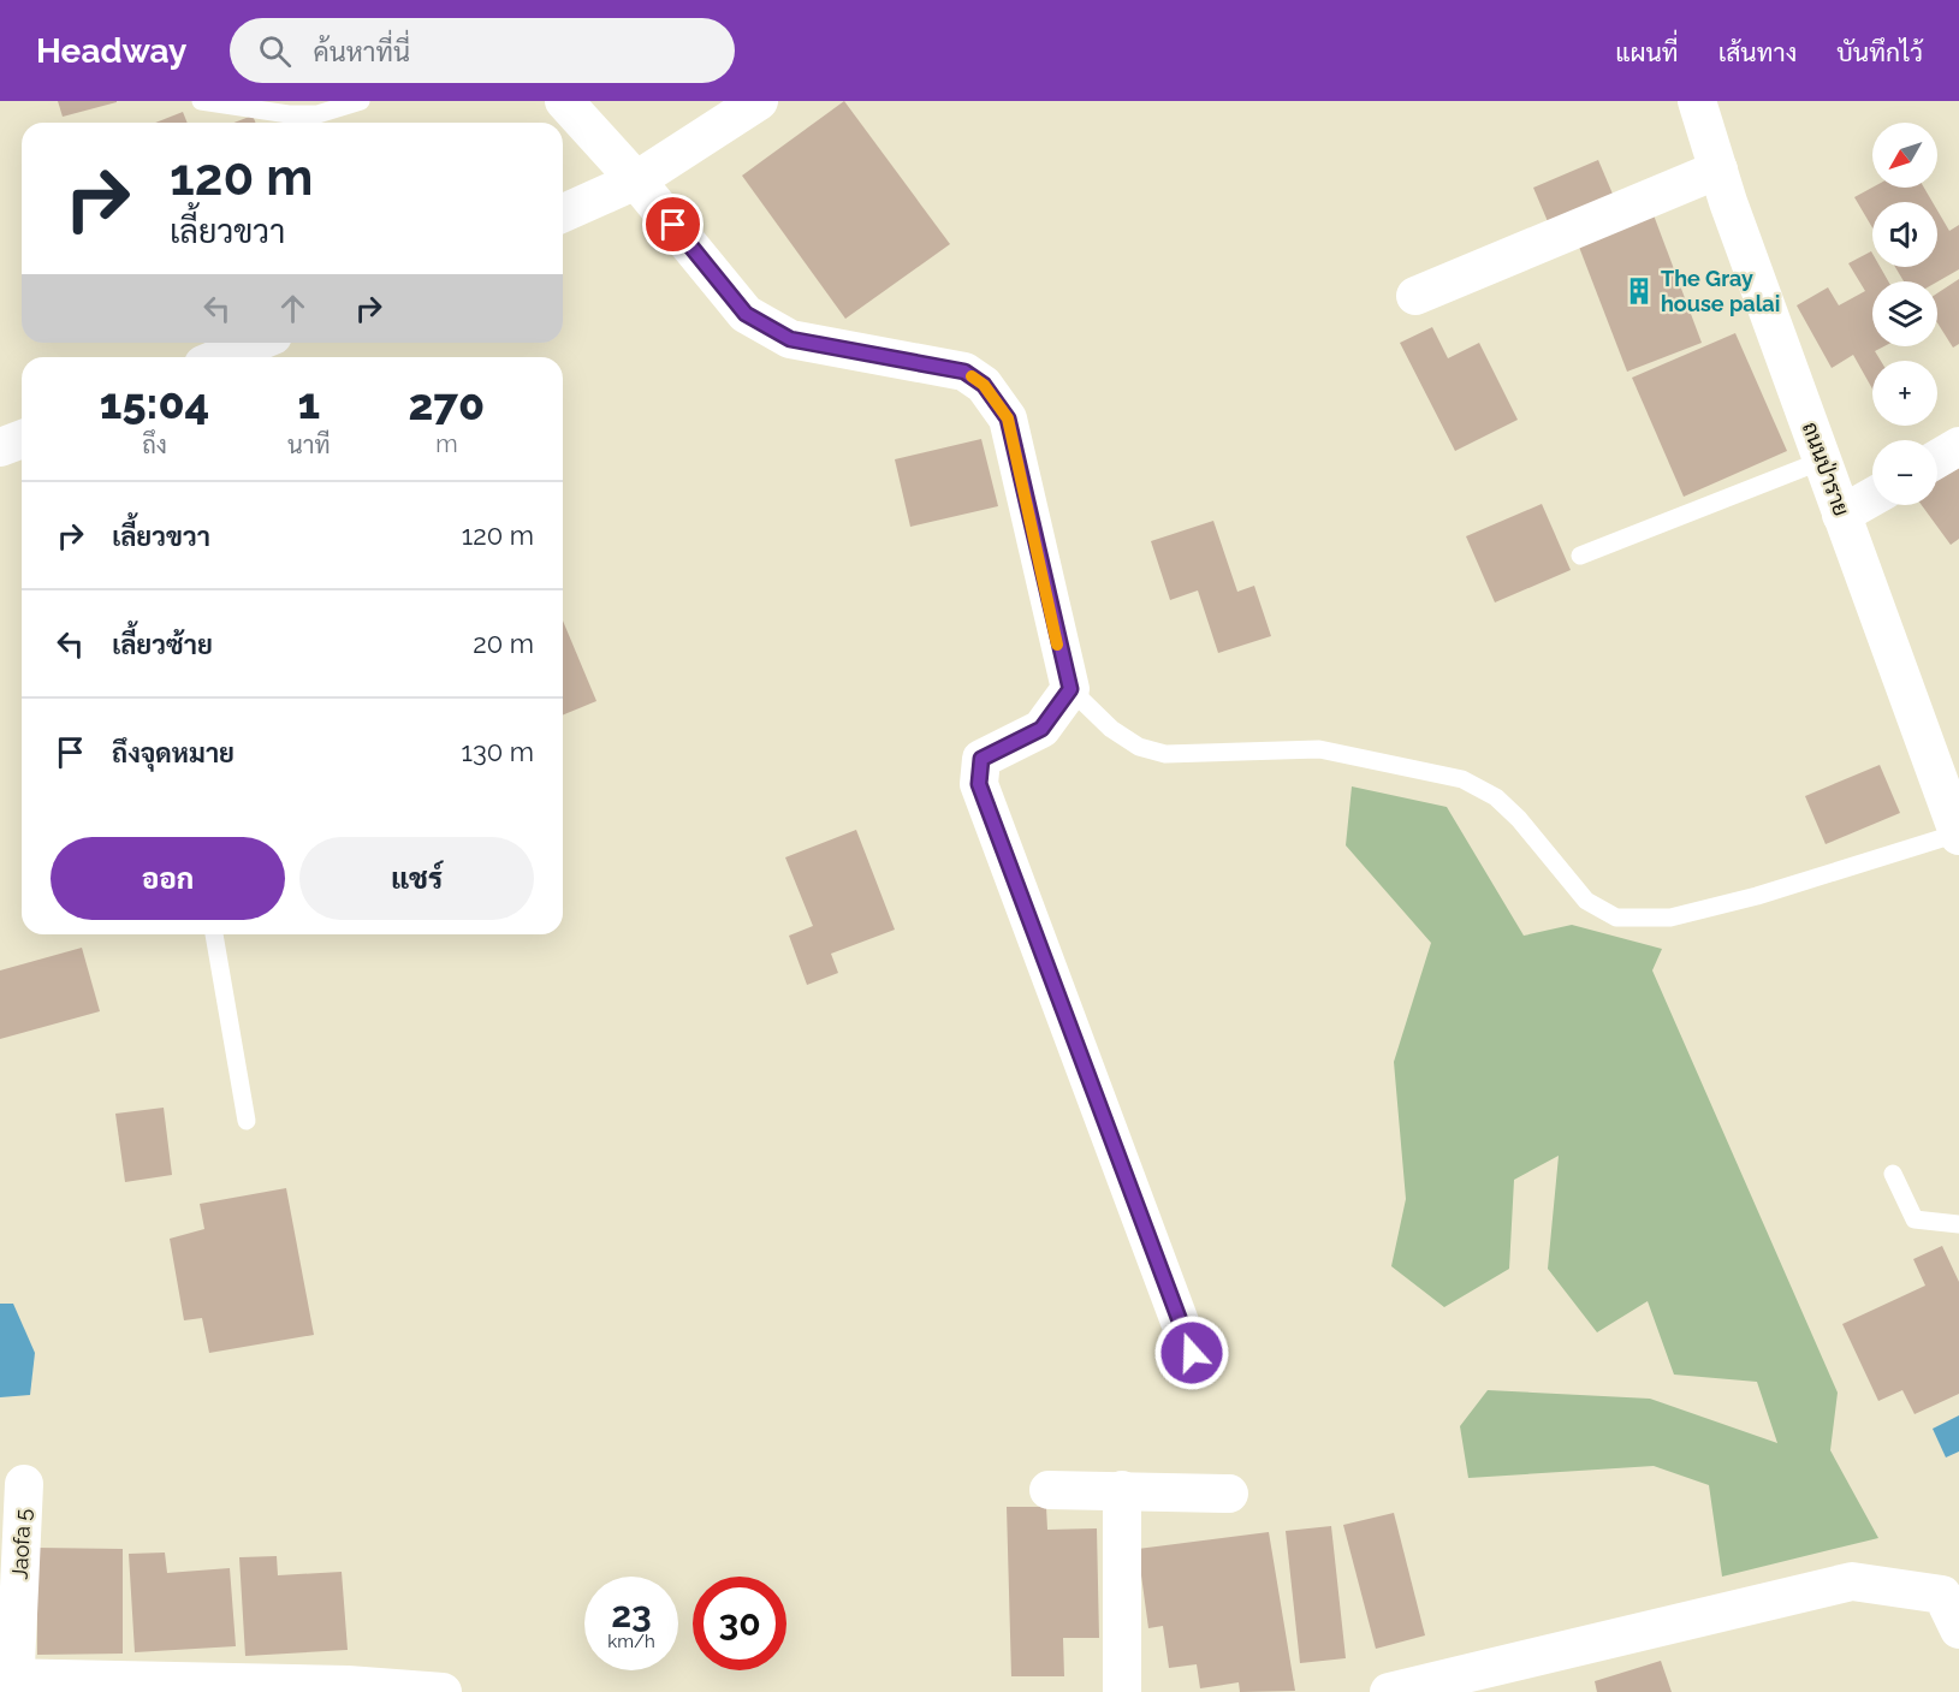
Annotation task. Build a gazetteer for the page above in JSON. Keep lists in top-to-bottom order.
{
  "streets": {
    "street": ["ถนนป่าราย", "Jaofa 5"]
  },
  "places": {
    "building": ["The Gray house palai"]
  },
  "north": "bottom left",
  "page": {
    "header": "Headway",
    "search": "ค้นหาที่นี่",
    "nav": ["แผนที่", "เส้นทาง", "บันทึกไว้"],
    "map_buttons": ["+", "−"],
    "turn": ["120 m", "เลี้ยวขวา"],
    "eta": [
      "15:04",
      "ถึง",
      "1",
      "นาที",
      "270",
      "m"
    ],
    "list": [
      {
        "name": "เลี้ยวขวา",
        "value": "120 m"
      },
      {
        "name": "เลี้ยวซ้าย",
        "value": "20 m"
      },
      {
        "name": "ถึงจุดหมาย",
        "value": "130 m"
      }
    ],
    "buttons": ["ออก", "แชร์"],
    "speed": "23 km/h",
    "limit": "30"
  }
}
